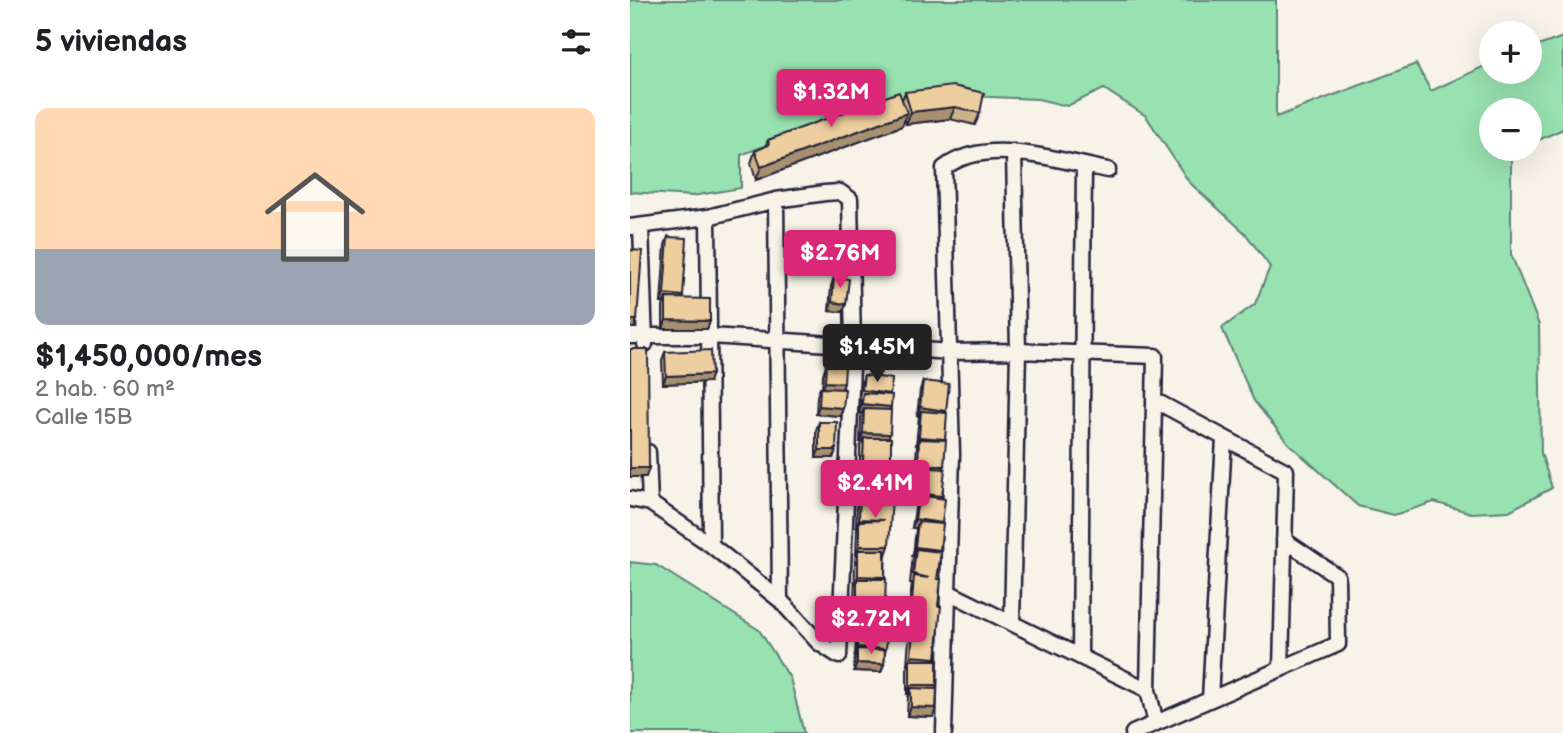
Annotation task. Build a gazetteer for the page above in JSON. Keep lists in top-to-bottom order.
{
  "page": {
    "heading": "5 viviendas",
    "map_buttons": ["+", "−"],
    "price": [
      "$1.32M",
      "$2.76M",
      "$1.45M",
      "$2.41M",
      "$2.72M"
    ],
    "list": [
      {
        "name": "$1,450,000/mes",
        "note": "2 hab. · 60 m² · Calle 15B"
      }
    ]
  }
}
